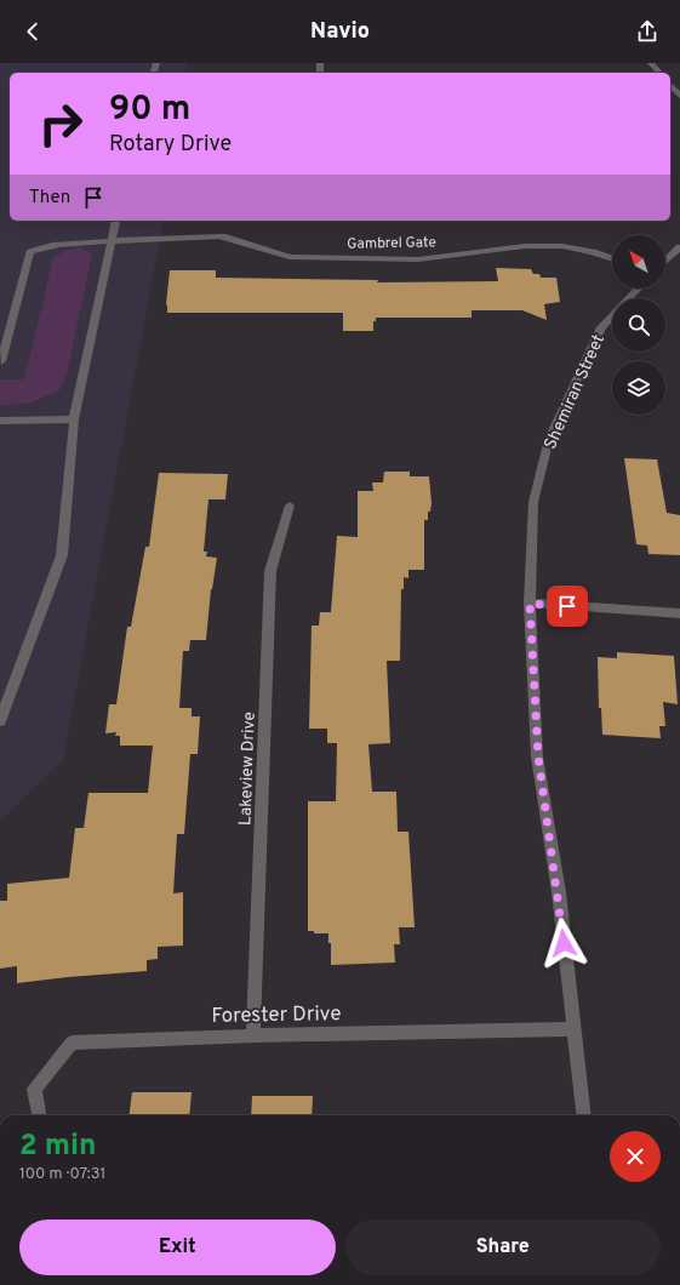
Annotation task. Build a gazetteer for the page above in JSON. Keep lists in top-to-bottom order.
{
  "streets": {
    "street": [
      "Gambrel Gate",
      "Shemiran Street",
      "Lakeview Drive",
      "Forester Drive"
    ]
  },
  "crossings": [
    ["Shemiran Street", "Forester Drive"],
    ["Lakeview Drive", "Forester Drive"]
  ],
  "north": "top left",
  "page": {
    "header": "Navio",
    "turn": ["90 m", "Rotary Drive"],
    "then": "Then",
    "heading": ["2 min", "100 m · 07:31"],
    "buttons": ["Exit", "Share"]
  }
}
